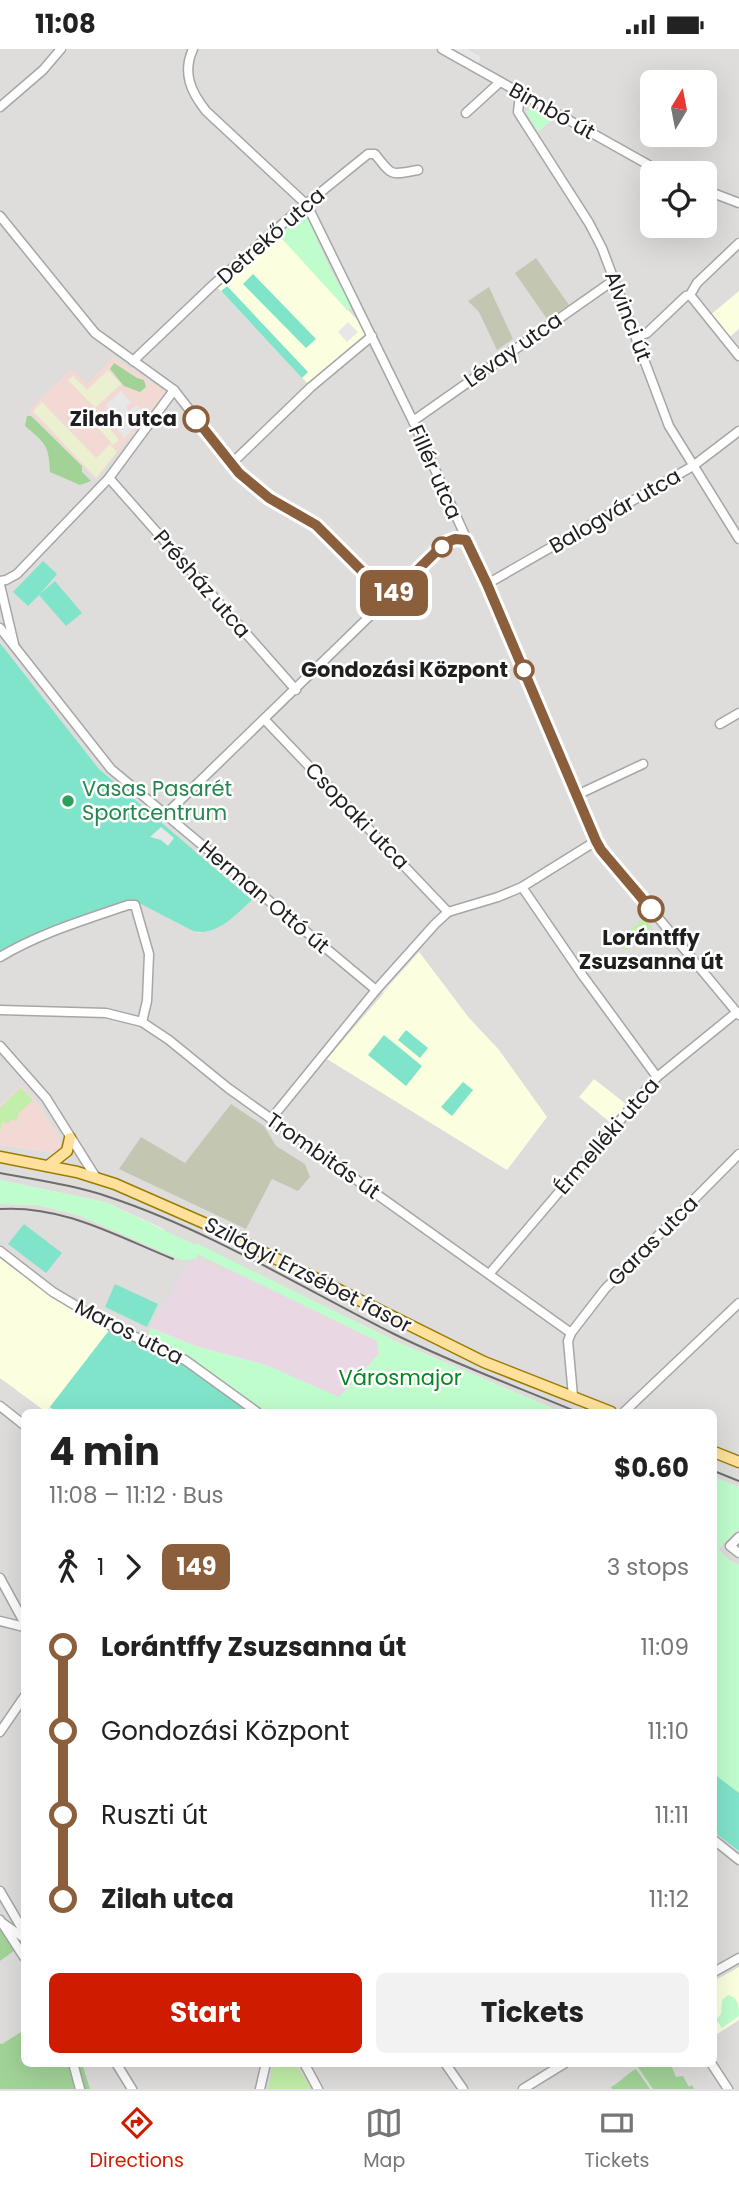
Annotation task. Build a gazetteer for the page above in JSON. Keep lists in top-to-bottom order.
{
  "streets": {
    "main road": ["Szilágyi Erzsébet fasor"],
    "street": [
      "Bimbó út",
      "Detrekő utca",
      "Alvinci út",
      "Lévay utca",
      "Fillér utca",
      "Balogvár utca",
      "Présház utca",
      "Csopaki utca",
      "Herman Ottó út",
      "Érmelléki utca",
      "Trombitás út",
      "Garas utca",
      "Maros utca"
    ]
  },
  "crossings": [
    ["Bimbó út", "Alvinci út"],
    ["Detrekő utca", "Fillér utca"],
    ["Alvinci út", "Lévay utca"],
    ["Alvinci út", "Balogvár utca"],
    ["Lévay utca", "Fillér utca"],
    ["Fillér utca", "Balogvár utca"],
    ["Fillér utca", "Érmelléki utca"],
    ["Érmelléki utca", "Trombitás út"],
    ["Trombitás út", "Garas utca"]
  ],
  "parks": ["Városmajor"],
  "places": [
    "Zilah utca",
    "Gondozási Központ",
    "Vasas Pasarét Sportcentrum",
    "Lorántffy Zsuzsanna út"
  ],
  "lines": ["bus line 149"],
  "north": "top",
  "page": {
    "status": "11:08",
    "on_map": "149",
    "heading": ["4 min", "11:08 – 11:12 · Bus", "$0.60"],
    "legs": ["1", "149", "3 stops"],
    "list": [
      {
        "name": "Lorántffy Zsuzsanna út",
        "value": "11:09"
      },
      {
        "name": "Gondozási Központ",
        "value": "11:10"
      },
      {
        "name": "Ruszti út",
        "value": "11:11"
      },
      {
        "name": "Zilah utca",
        "value": "11:12"
      }
    ],
    "buttons": ["Start", "Tickets"],
    "tabs": ["Directions", "Map", "Tickets"]
  }
}
